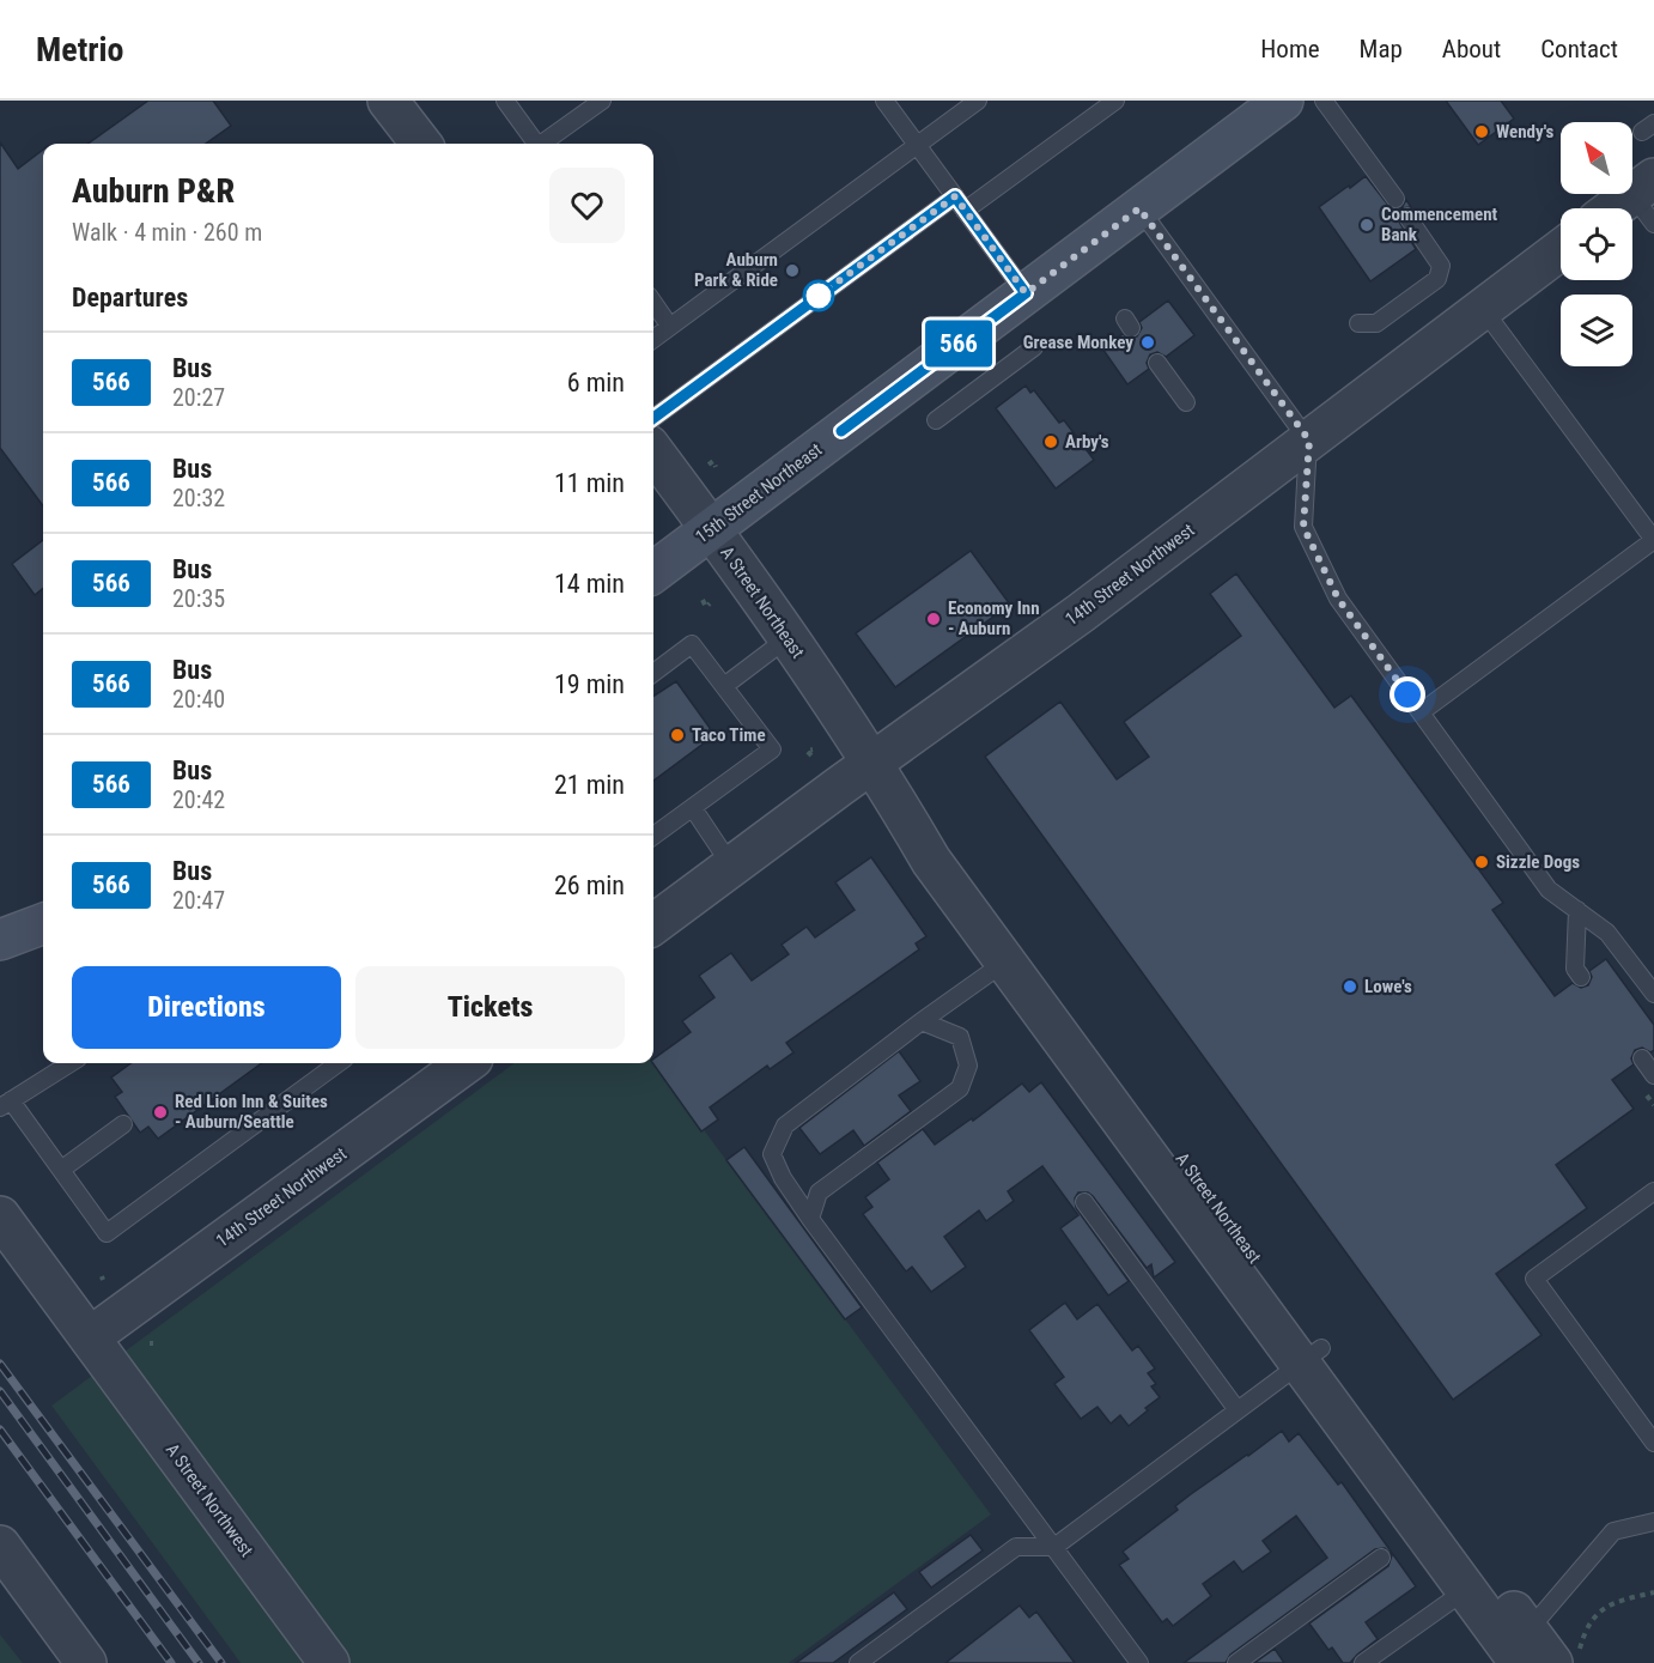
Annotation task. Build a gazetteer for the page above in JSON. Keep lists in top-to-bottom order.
{
  "streets": {
    "main road": ["15th Street Northeast"],
    "street": ["14th Street Northwest", "A Street Northeast", "A Street Northwest"]
  },
  "crossings": [
    ["15th Street Northeast", "A Street Northeast"],
    ["14th Street Northwest", "A Street Northeast"],
    ["14th Street Northwest", "A Street Northwest"]
  ],
  "places": [
    "Wendy's",
    "Commencement Bank",
    "Auburn Park & Ride",
    "Grease Monkey",
    "Arby's",
    "Economy Inn - Auburn",
    "Taco Time",
    "Sizzle Dogs",
    "Lowe's",
    "Red Lion Inn & Suites - Auburn/Seattle"
  ],
  "lines": ["bus line 566"],
  "north": "top left",
  "page": {
    "header": "Metrio",
    "nav": [
      "Home",
      "Map",
      "About",
      "Contact"
    ],
    "on_map": "566",
    "heading": [
      ["Auburn P&R", "Walk · 4 min · 260 m"],
      "Departures"
    ],
    "list": [
      {
        "mark": "566",
        "name": "Bus",
        "note": "20:27",
        "value": "6 min"
      },
      {
        "mark": "566",
        "name": "Bus",
        "note": "20:32",
        "value": "11 min"
      },
      {
        "mark": "566",
        "name": "Bus",
        "note": "20:35",
        "value": "14 min"
      },
      {
        "mark": "566",
        "name": "Bus",
        "note": "20:40",
        "value": "19 min"
      },
      {
        "mark": "566",
        "name": "Bus",
        "note": "20:42",
        "value": "21 min"
      },
      {
        "mark": "566",
        "name": "Bus",
        "note": "20:47",
        "value": "26 min"
      }
    ],
    "buttons": ["Directions", "Tickets"]
  }
}
